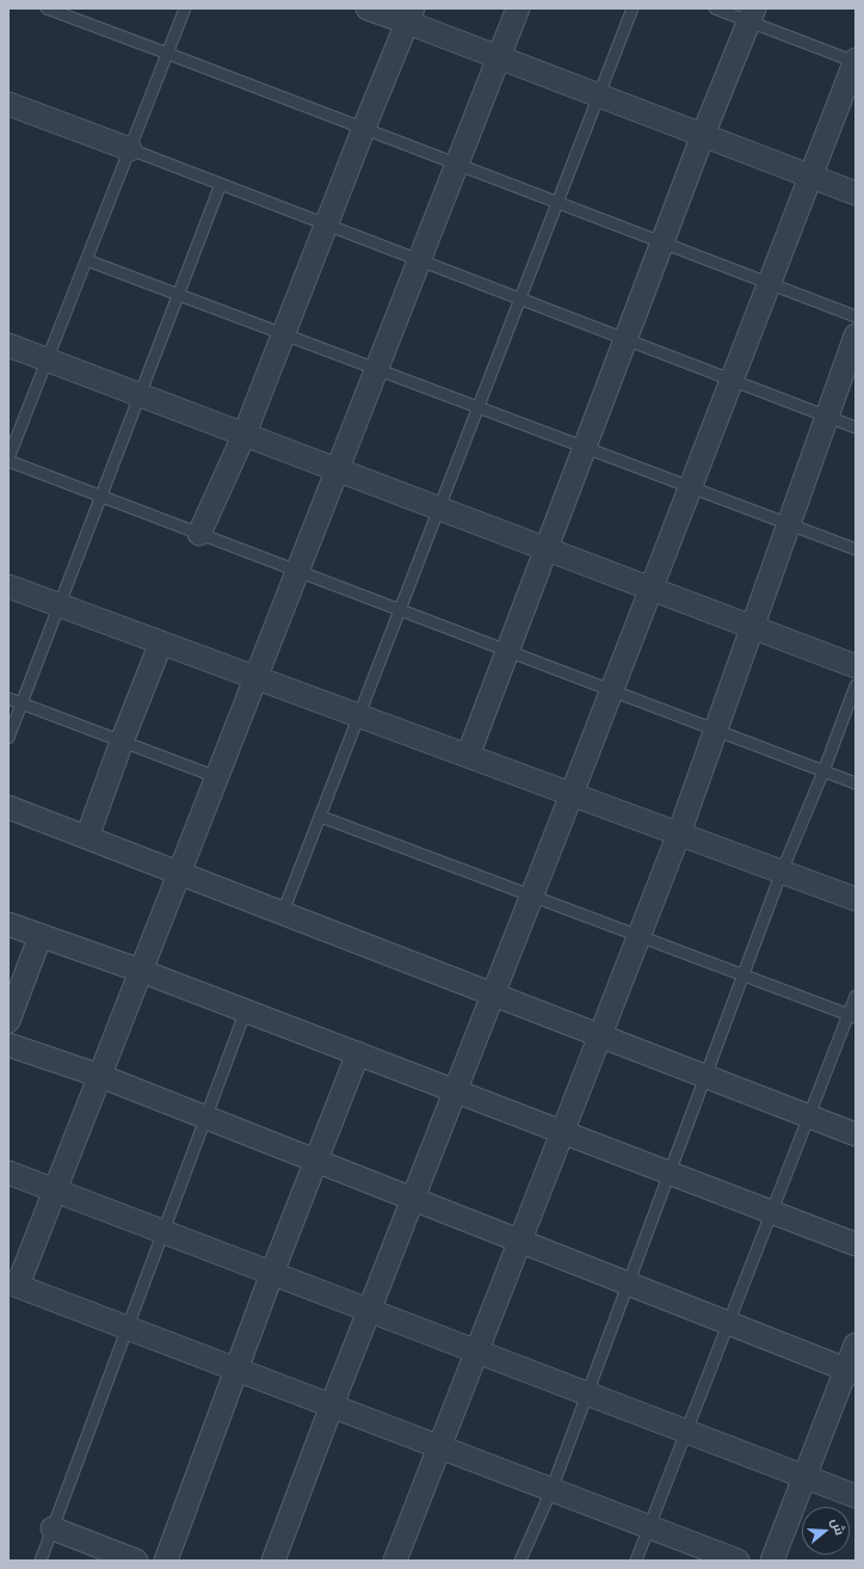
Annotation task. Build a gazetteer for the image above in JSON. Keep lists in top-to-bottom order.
{
  "north": "right"
}
